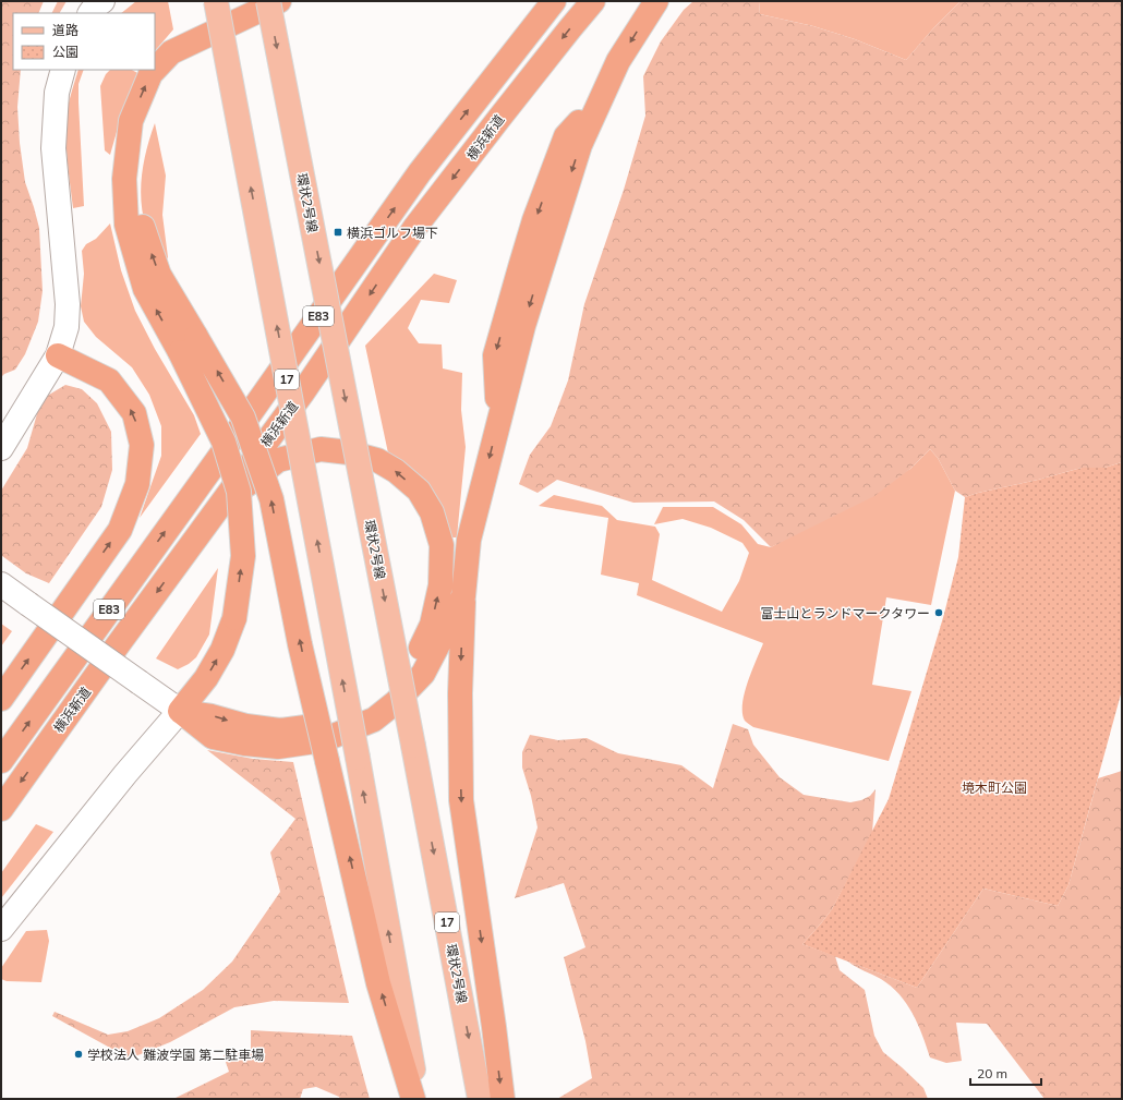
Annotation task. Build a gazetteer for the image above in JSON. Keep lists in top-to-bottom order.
{
  "streets": {
    "highway": ["横浜新道", "E83"],
    "main road": ["環状2号線", "17"]
  },
  "parks": ["境木町公園"],
  "places": {
    "transit": ["横浜ゴルフ場下"],
    "other": ["富士山とランドマークタワー", "学校法人 難波学園 第二駐車場"]
  },
  "legend": ["道路", "公園"],
  "scale_bar": "20 m"
}
